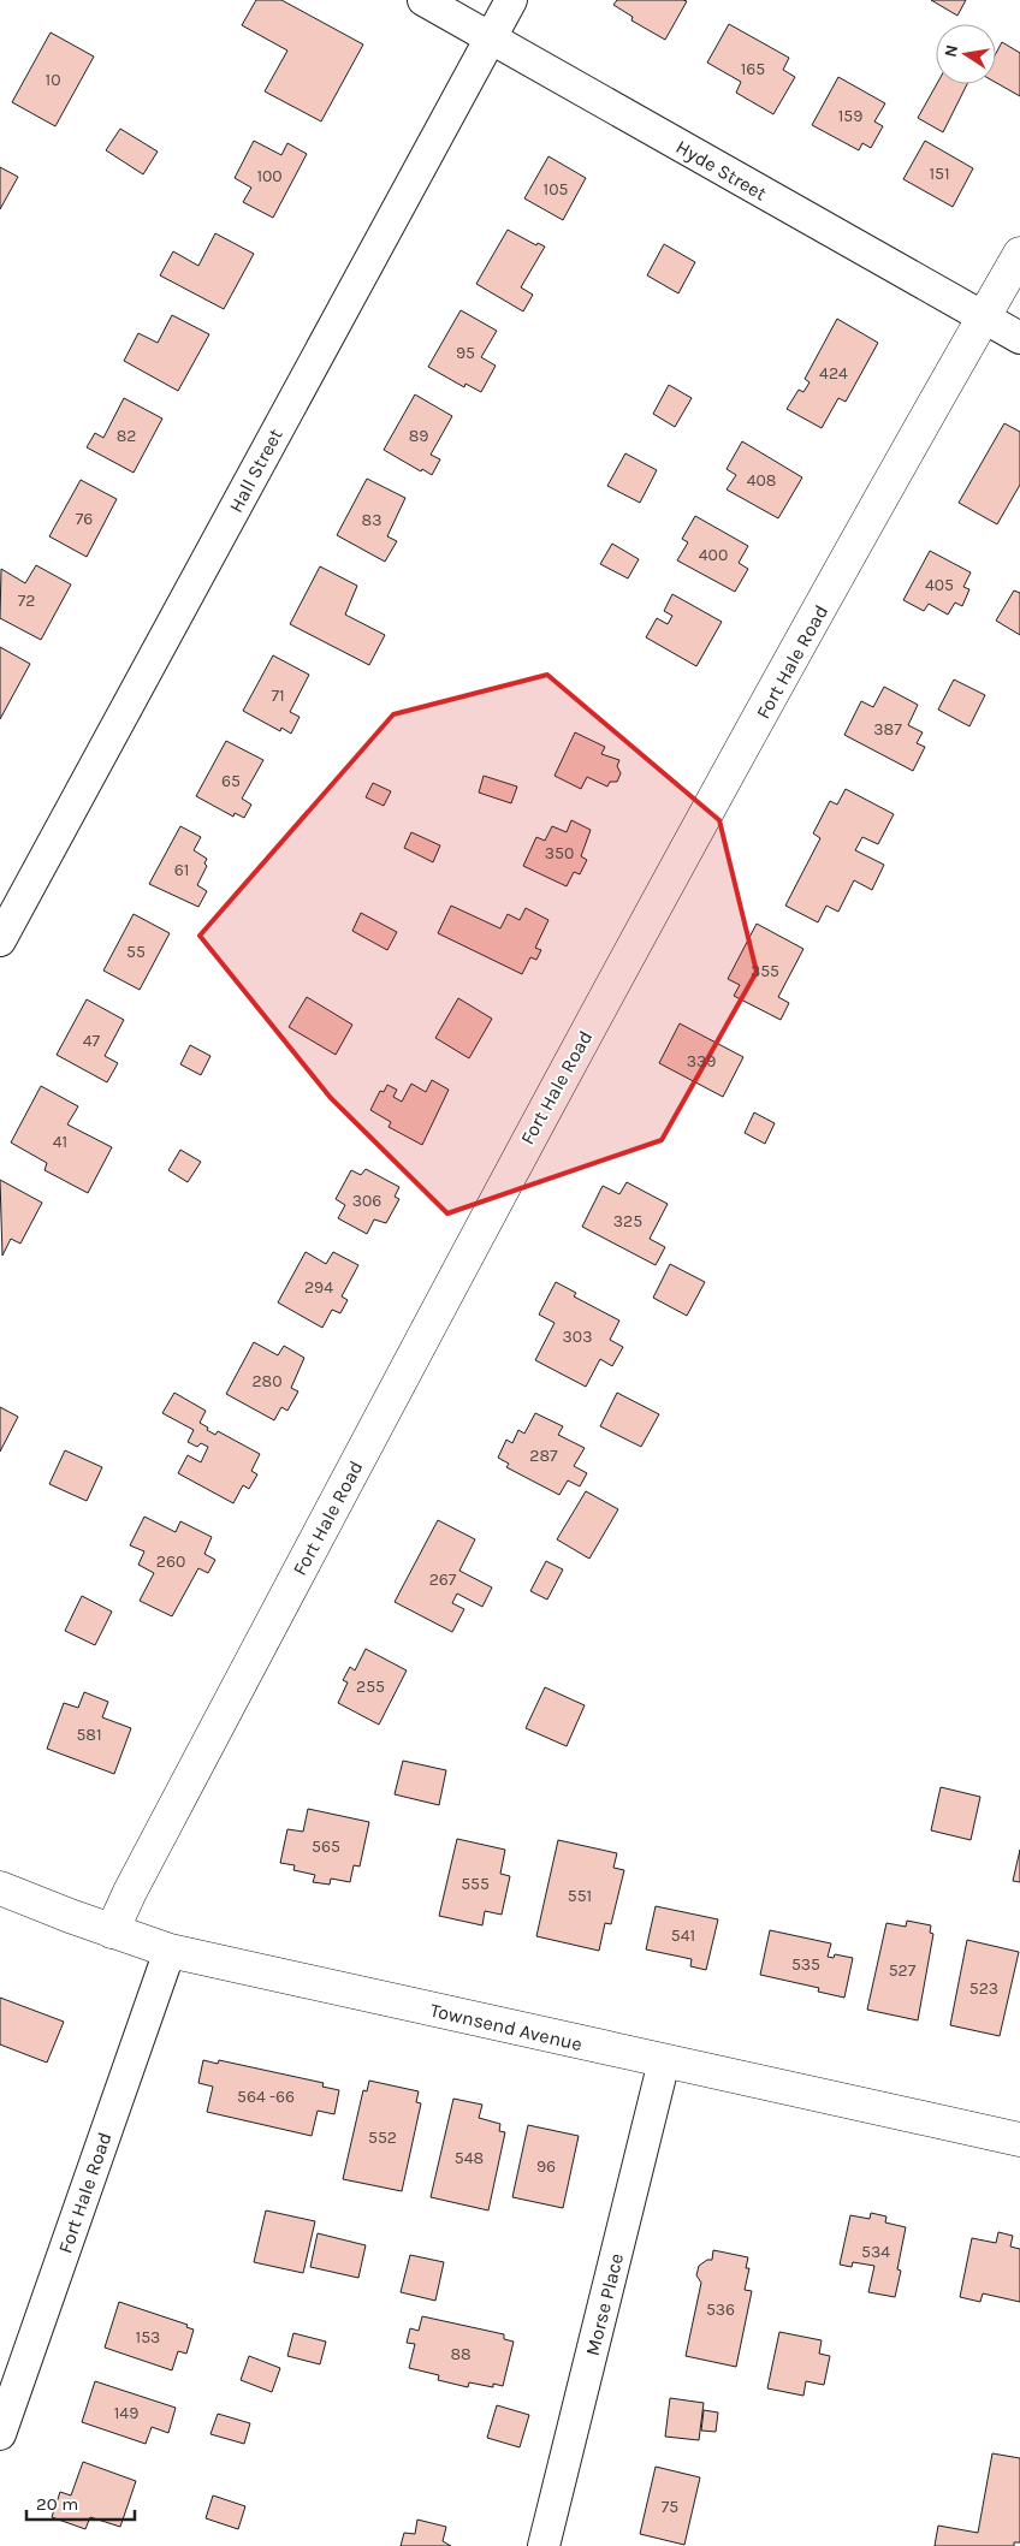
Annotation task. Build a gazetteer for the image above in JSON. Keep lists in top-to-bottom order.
{
  "streets": {
    "street": [
      "Hyde Street",
      "Hall Street",
      "Fort Hale Road",
      "Townsend Avenue",
      "Morse Place"
    ]
  },
  "crossings": [
    ["Hyde Street", "Hall Street"],
    ["Hyde Street", "Fort Hale Road"],
    ["Fort Hale Road", "Townsend Avenue"],
    ["Townsend Avenue", "Morse Place"]
  ],
  "house_numbers": [
    "165",
    "10",
    "159",
    "151",
    "100",
    "105",
    "95",
    "424",
    "82",
    "89",
    "408",
    "76",
    "83",
    "400",
    "405",
    "72",
    "71",
    "387",
    "65",
    "350",
    "61",
    "55",
    "355",
    "47",
    "339",
    "41",
    "306",
    "325",
    "294",
    "303",
    "280",
    "287",
    "260",
    "267",
    "255",
    "581",
    "565",
    "555",
    "551",
    "541",
    "535",
    "527",
    "523",
    "564 -66",
    "552",
    "548",
    "96",
    "534",
    "536",
    "153",
    "88",
    "149",
    "75"
  ],
  "scale_bar": "20 m",
  "north": "left"
}
